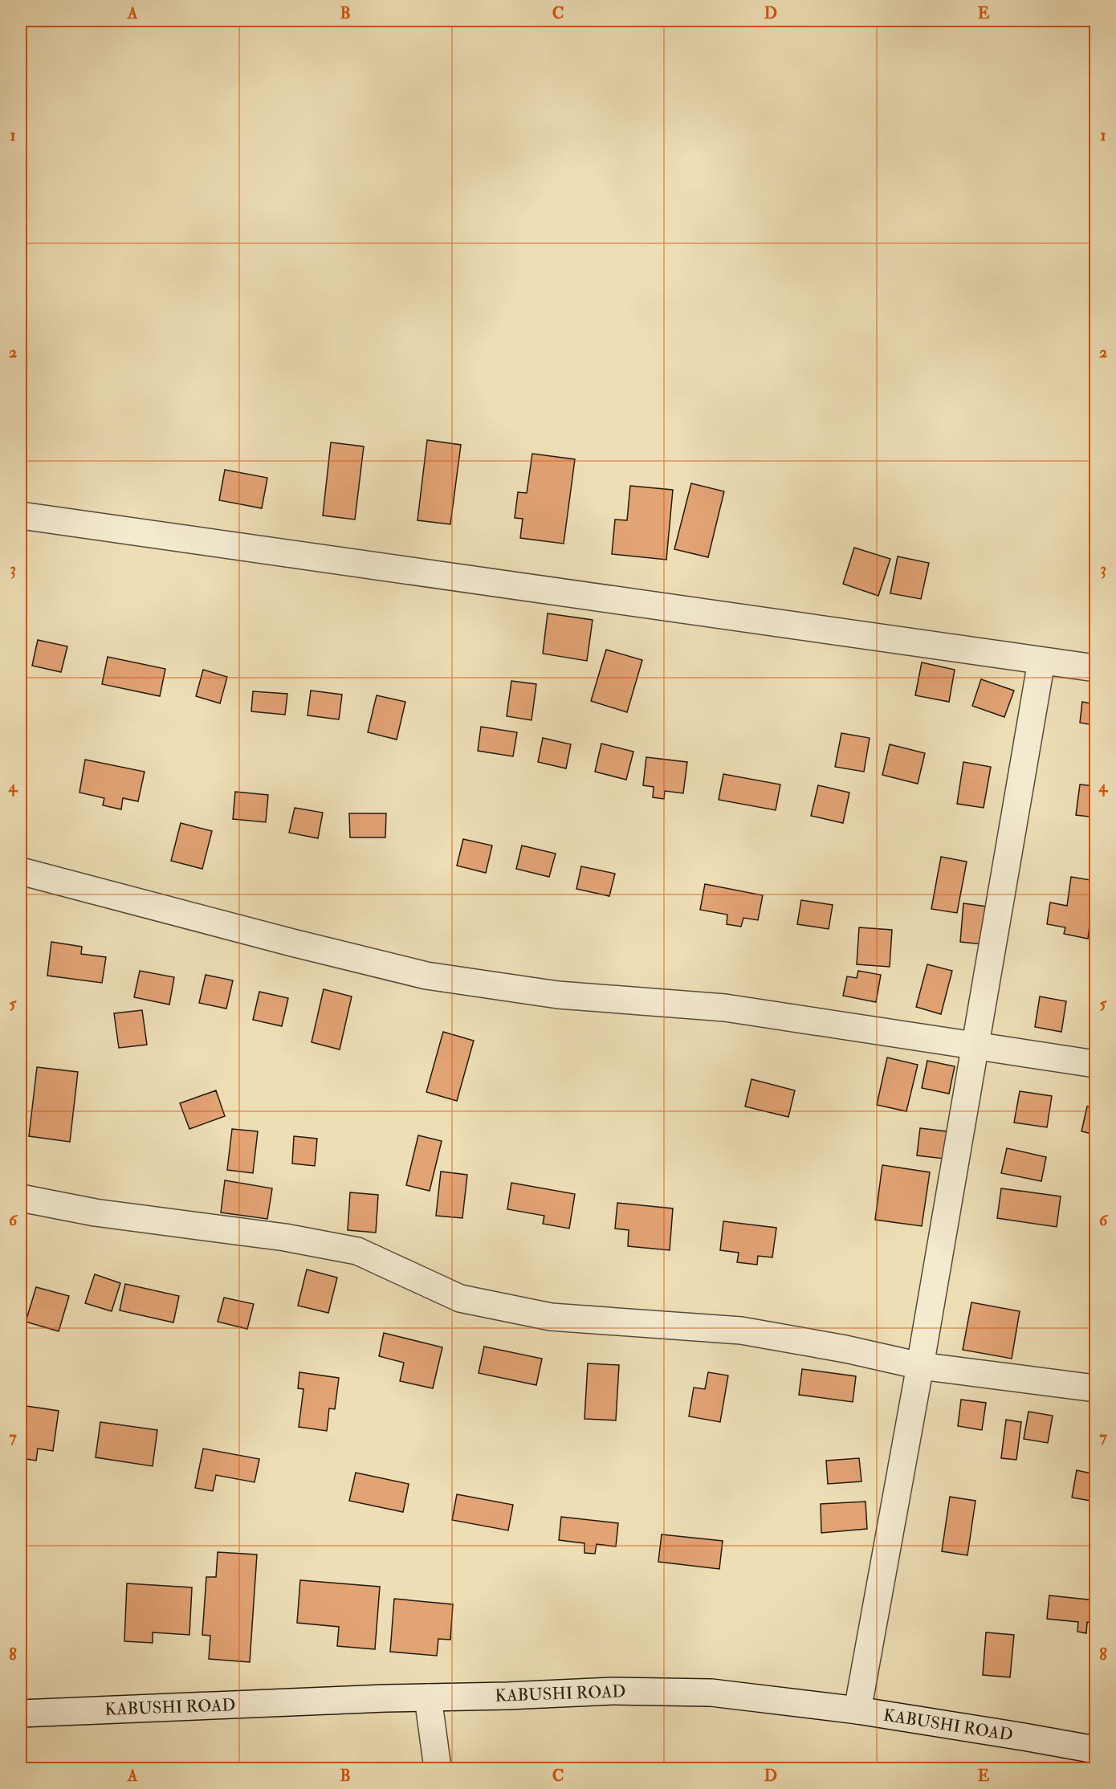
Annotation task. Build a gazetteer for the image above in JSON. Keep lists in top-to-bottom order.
{
  "streets": {
    "street": ["KABUSHI ROAD"]
  },
  "grid": {
    "columns": [
      "A",
      "B",
      "C",
      "D",
      "E"
    ],
    "rows": [
      "1",
      "2",
      "3",
      "4",
      "5",
      "6",
      "7",
      "8"
    ]
  }
}
